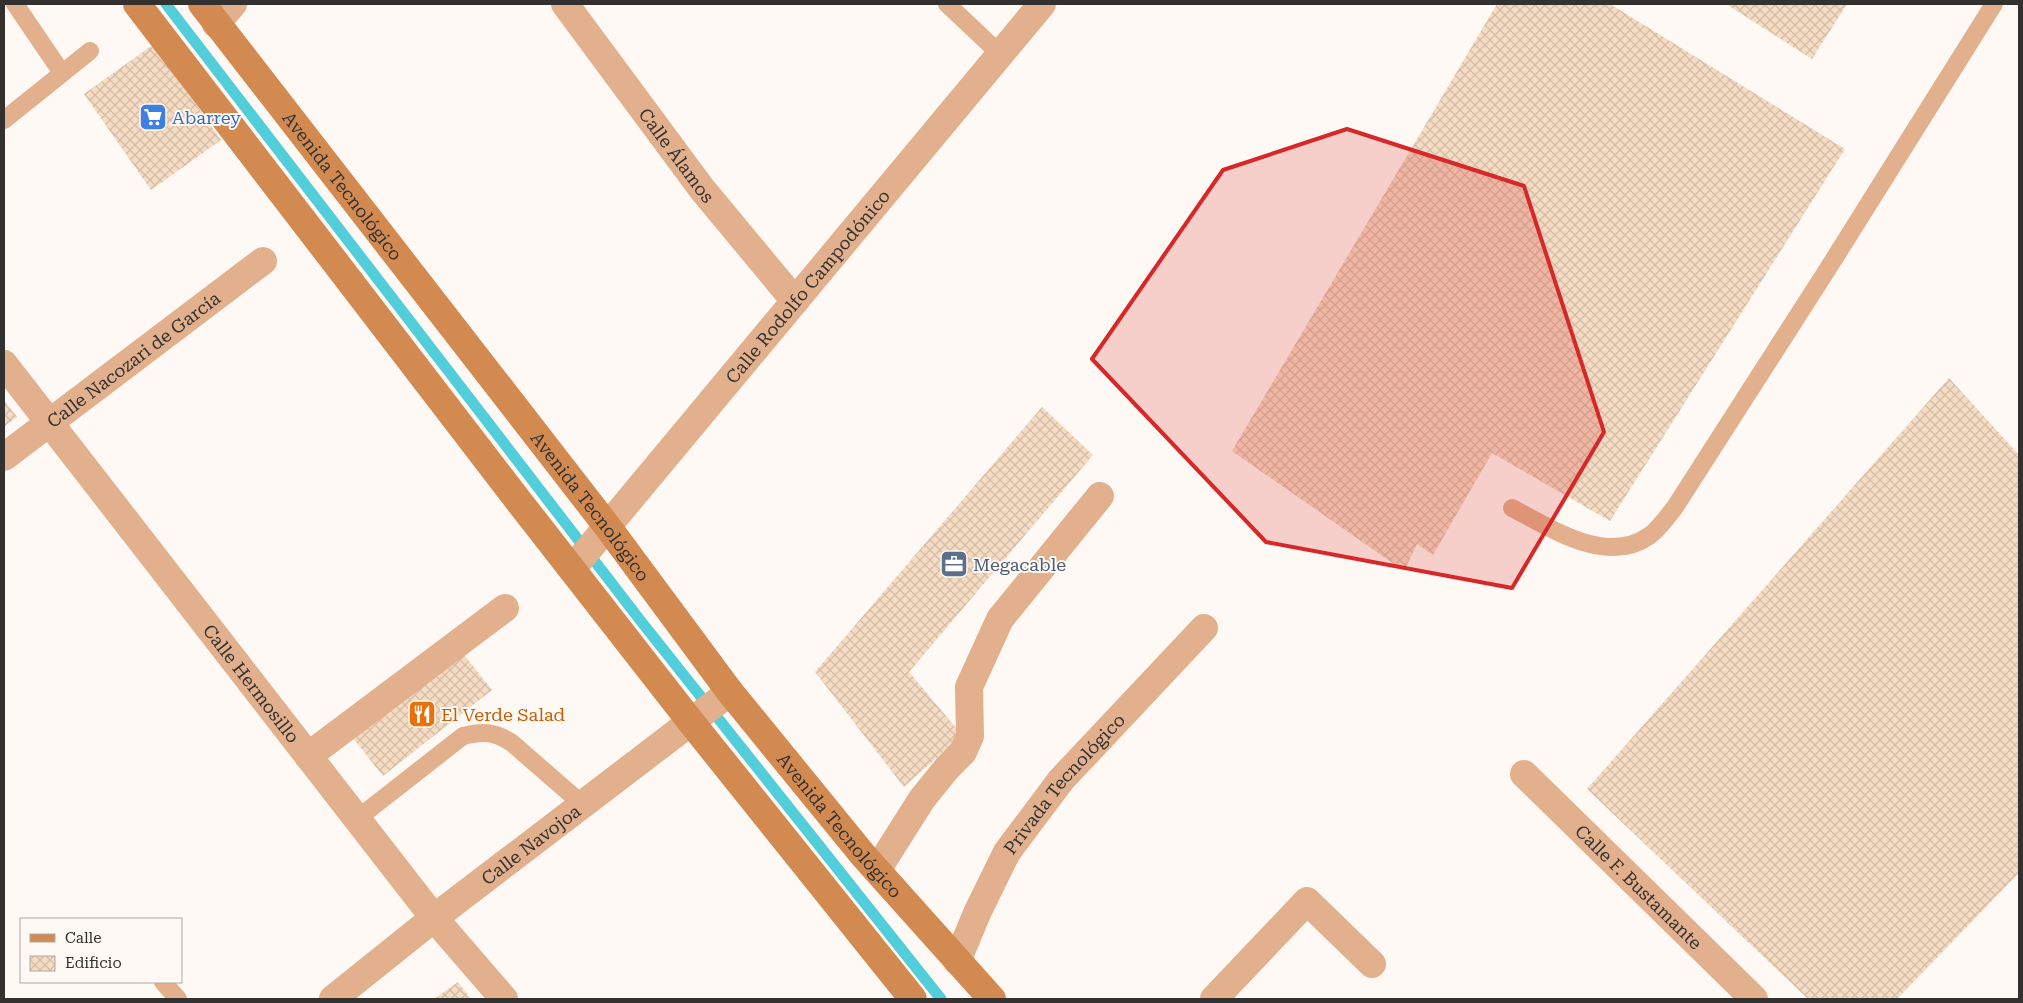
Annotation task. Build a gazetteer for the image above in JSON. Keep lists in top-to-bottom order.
{
  "streets": {
    "main road": ["Avenida Tecnológico"],
    "street": [
      "Calle Álamos",
      "Calle Rodolfo Campodónico",
      "Calle Nacozari de García",
      "Calle Hermosillo",
      "Privada Tecnológico",
      "Calle Navojoa",
      "Calle F. Bustamante"
    ]
  },
  "crossings": [
    ["Calle Álamos", "Calle Rodolfo Campodónico"],
    ["Avenida Tecnológico", "Calle Rodolfo Campodónico"],
    ["Avenida Tecnológico", "Privada Tecnológico"],
    ["Avenida Tecnológico", "Calle Navojoa"],
    ["Calle Nacozari de García", "Calle Hermosillo"],
    ["Calle Hermosillo", "Calle Navojoa"]
  ],
  "places": {
    "supermarket": ["Abarrey"],
    "office": ["Megacable"],
    "restaurant": ["El Verde Salad"]
  },
  "legend": ["Calle", "Edificio"]
}
